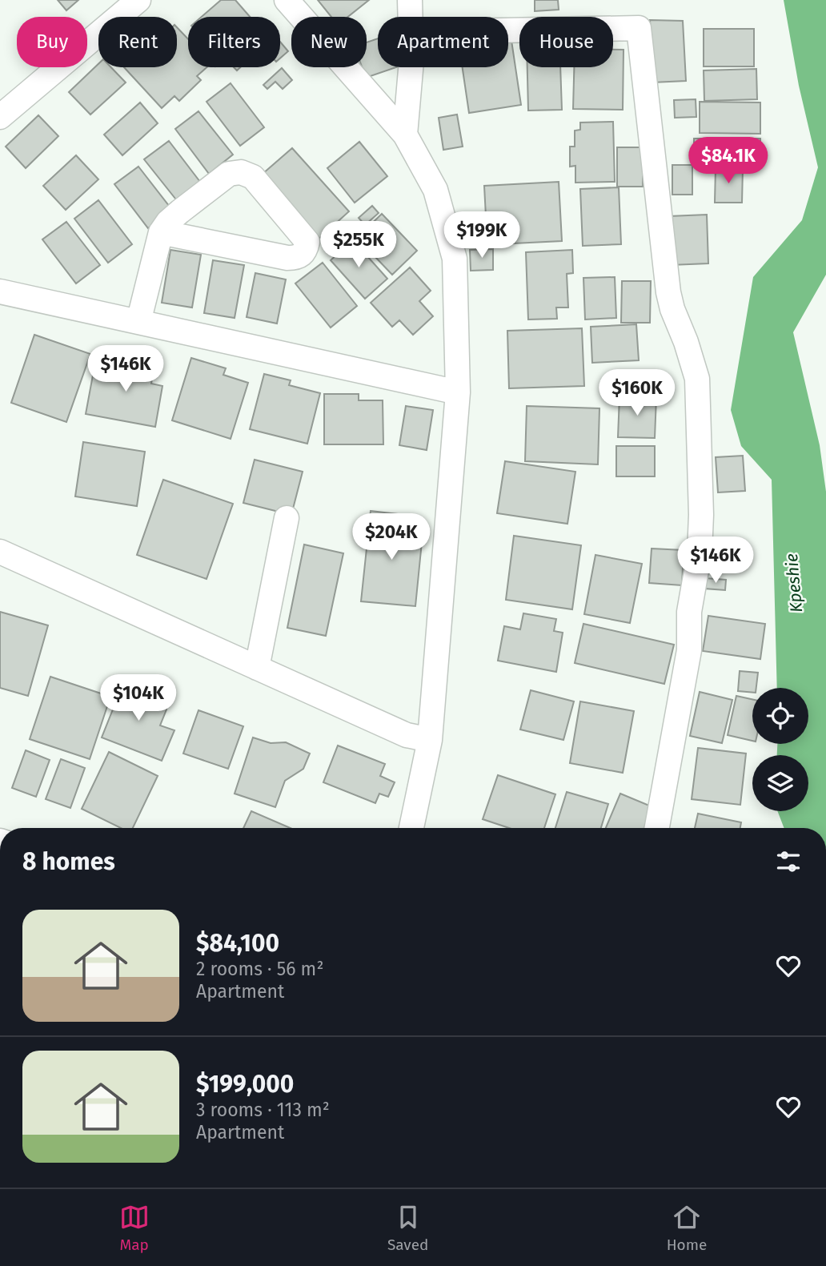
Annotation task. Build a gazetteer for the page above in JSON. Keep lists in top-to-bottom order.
{
  "water": ["Kpeshie"],
  "page": {
    "chip": [
      "Buy",
      "Rent",
      "Filters",
      "New",
      "Apartment",
      "House"
    ],
    "price": [
      "$84.1K",
      "$199K",
      "$255K",
      "$146K",
      "$160K",
      "$204K",
      "$146K",
      "$104K"
    ],
    "heading": "8 homes",
    "list": [
      {
        "name": "$84,100",
        "note": "2 rooms · 56 m² · Apartment"
      },
      {
        "name": "$199,000",
        "note": "3 rooms · 113 m² · Apartment"
      }
    ],
    "tabs": ["Map", "Saved", "Home"]
  }
}
